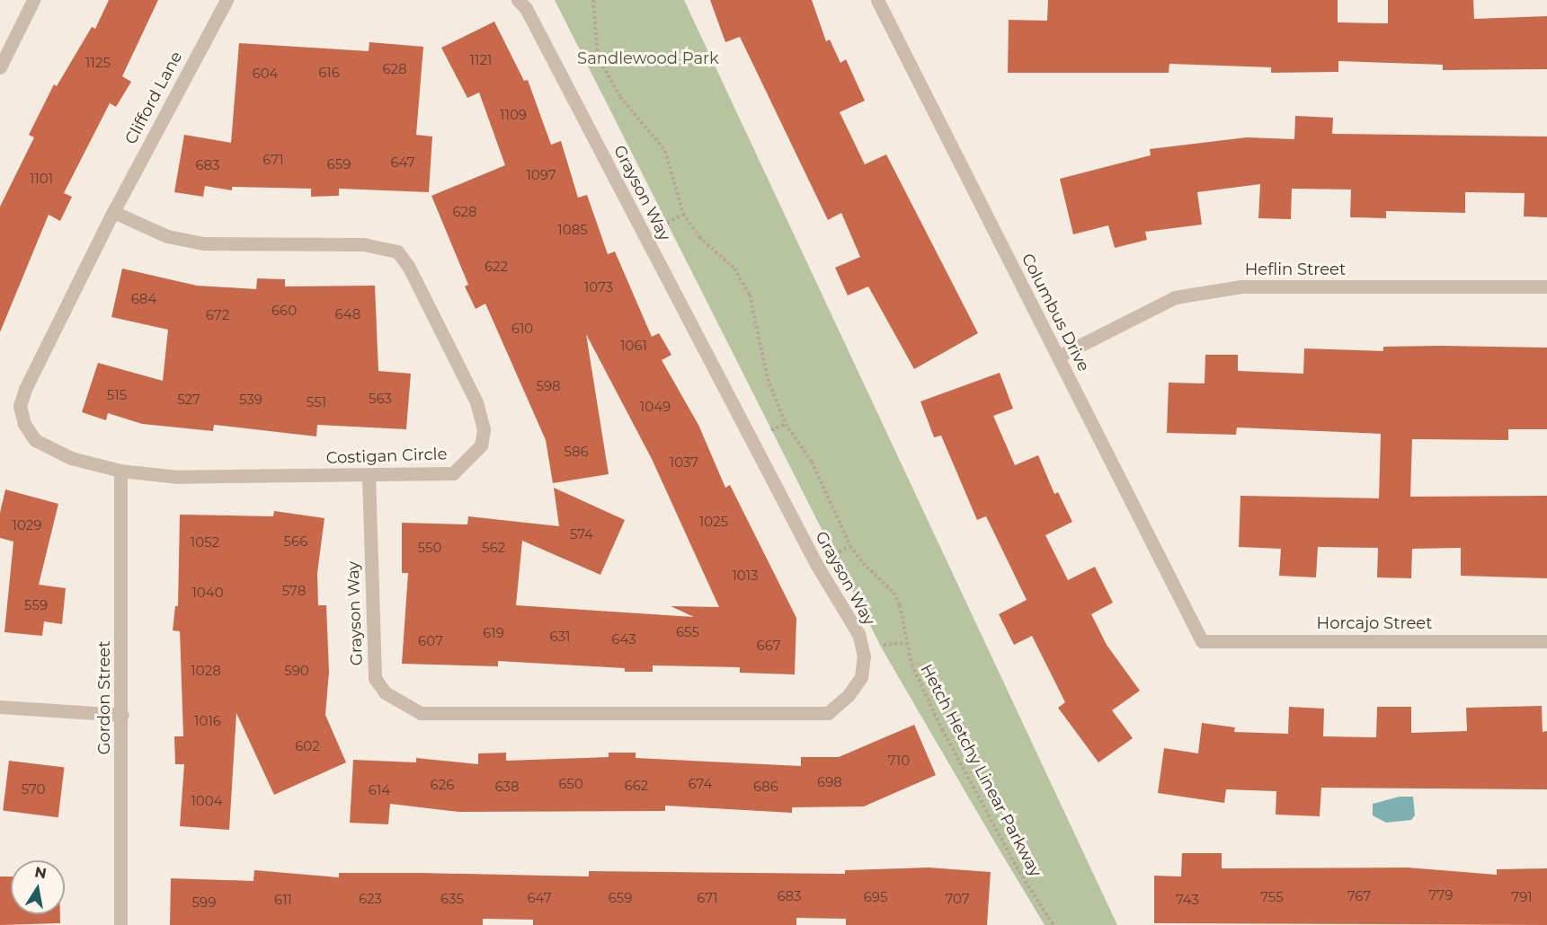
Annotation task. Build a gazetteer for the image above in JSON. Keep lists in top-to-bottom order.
{
  "streets": {
    "street": [
      "Clifford Lane",
      "Grayson Way",
      "Heflin Street",
      "Columbus Drive",
      "Costigan Circle",
      "Horcajo Street",
      "Gordon Street"
    ],
    "path": ["Hetch Hetchy Linear Parkway"]
  },
  "crossings": [
    ["Clifford Lane", "Costigan Circle"],
    ["Grayson Way", "Costigan Circle"],
    ["Heflin Street", "Columbus Drive"],
    ["Columbus Drive", "Horcajo Street"],
    ["Costigan Circle", "Gordon Street"]
  ],
  "parks": ["Sandlewood Park"],
  "house_numbers": [
    "1121",
    "1125",
    "628",
    "616",
    "604",
    "1109",
    "671",
    "647",
    "659",
    "683",
    "1097",
    "1101",
    "628",
    "1085",
    "622",
    "1073",
    "684",
    "660",
    "648",
    "672",
    "610",
    "1061",
    "598",
    "515",
    "563",
    "527",
    "539",
    "551",
    "1049",
    "586",
    "1037",
    "1025",
    "1029",
    "574",
    "566",
    "1052",
    "550",
    "562",
    "1013",
    "578",
    "1040",
    "559",
    "655",
    "619",
    "631",
    "643",
    "607",
    "667",
    "1028",
    "590",
    "1016",
    "602",
    "710",
    "698",
    "650",
    "674",
    "626",
    "662",
    "638",
    "686",
    "570",
    "614",
    "1004",
    "779",
    "683",
    "767",
    "695",
    "755",
    "791",
    "647",
    "659",
    "671",
    "623",
    "635",
    "707",
    "611",
    "743",
    "599"
  ],
  "north": "top"
}
